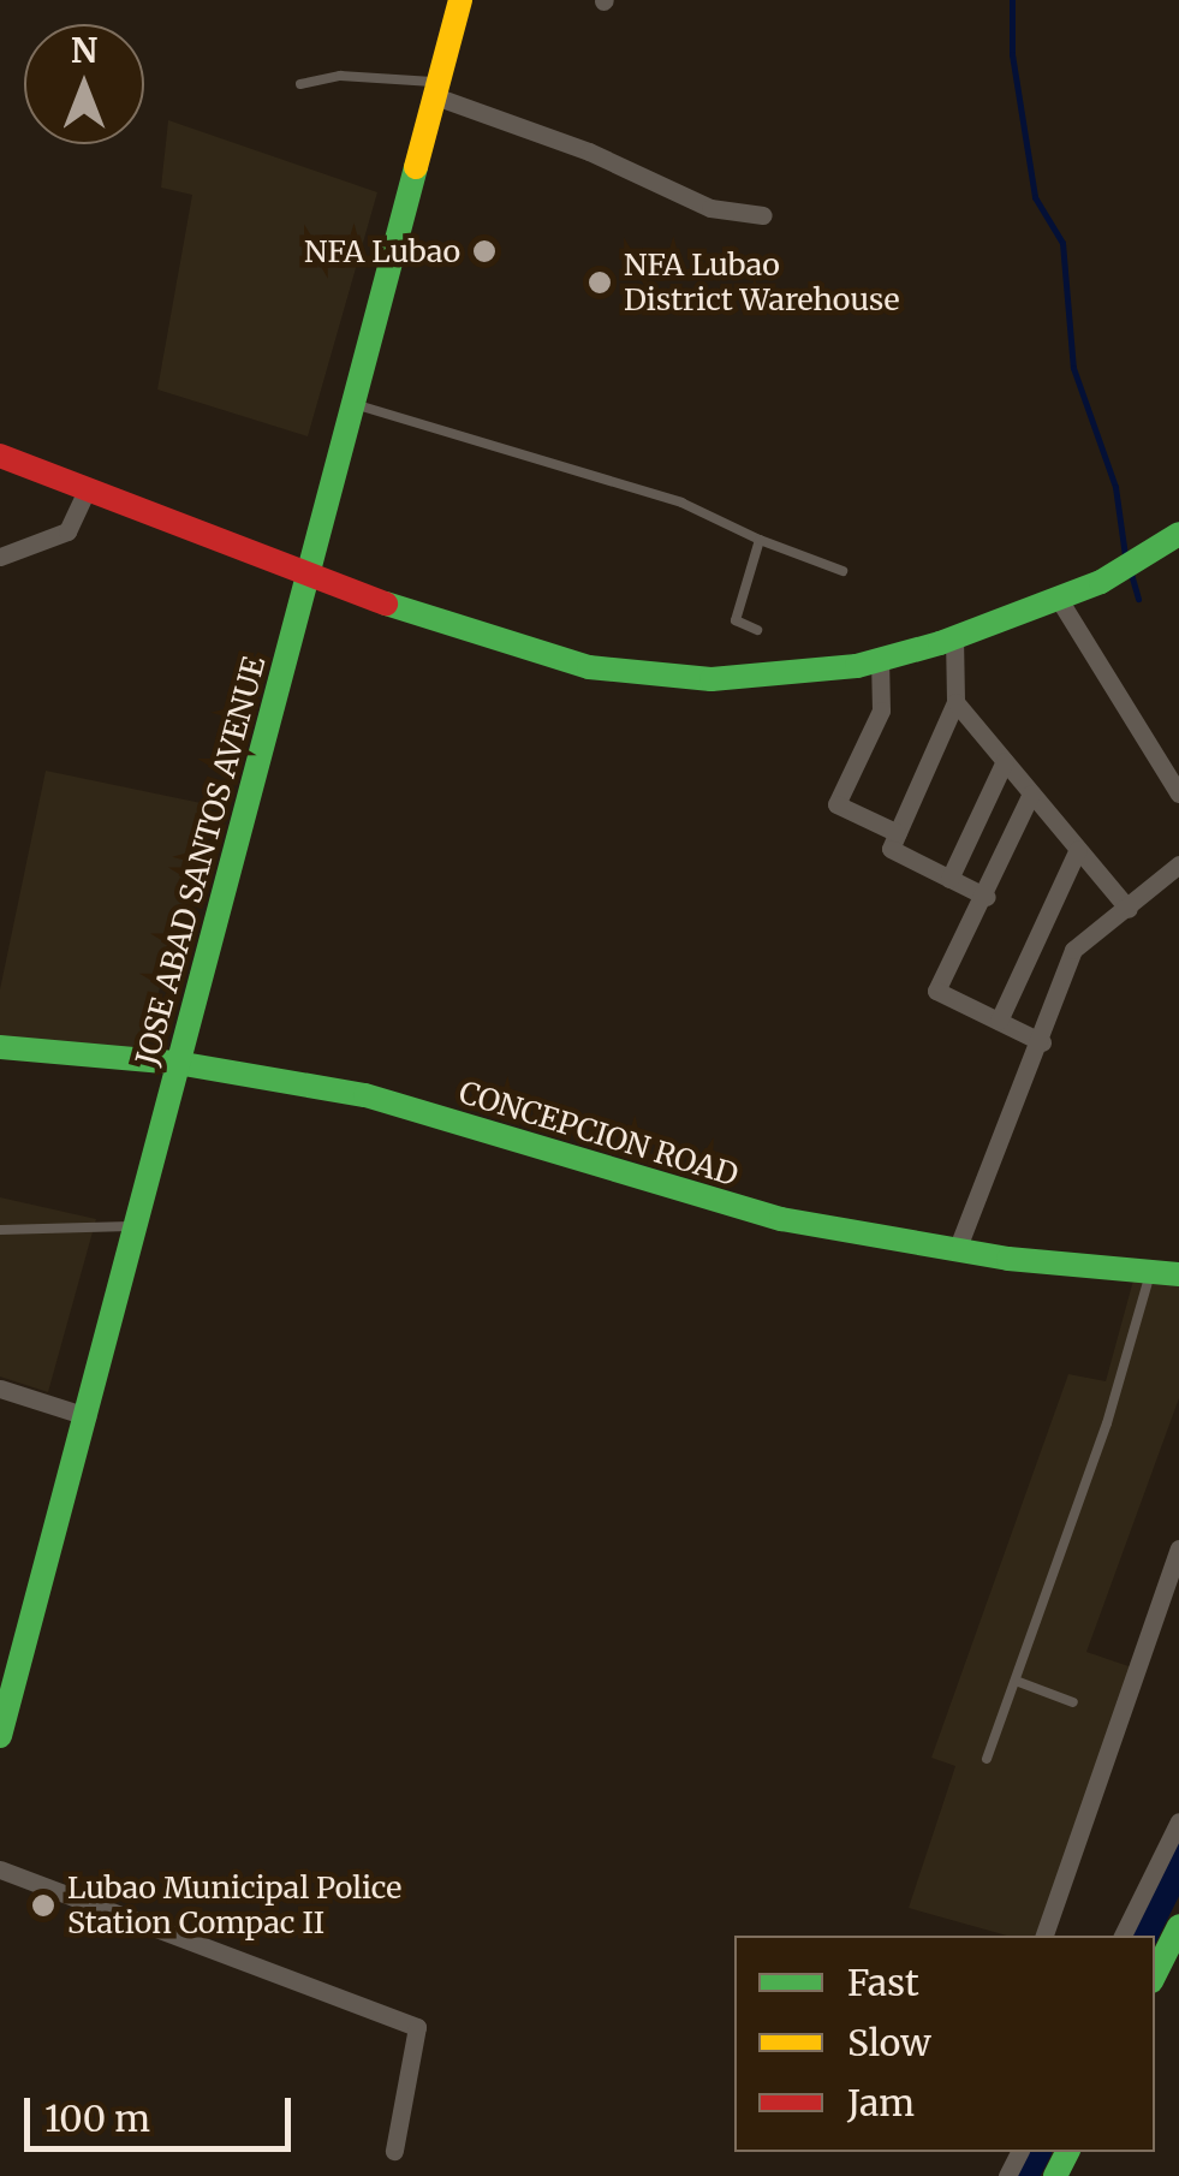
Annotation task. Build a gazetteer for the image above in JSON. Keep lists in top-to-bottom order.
{
  "streets": {
    "main road": ["JOSE ABAD SANTOS AVENUE", "CONCEPCION ROAD"]
  },
  "crossings": [
    ["JOSE ABAD SANTOS AVENUE", "CONCEPCION ROAD"]
  ],
  "places": ["NFA Lubao", "NFA Lubao District Warehouse", "Lubao Municipal Police Station Compac II"],
  "legend": ["Fast", "Slow", "Jam"],
  "scale_bar": "100 m",
  "north": "top"
}
